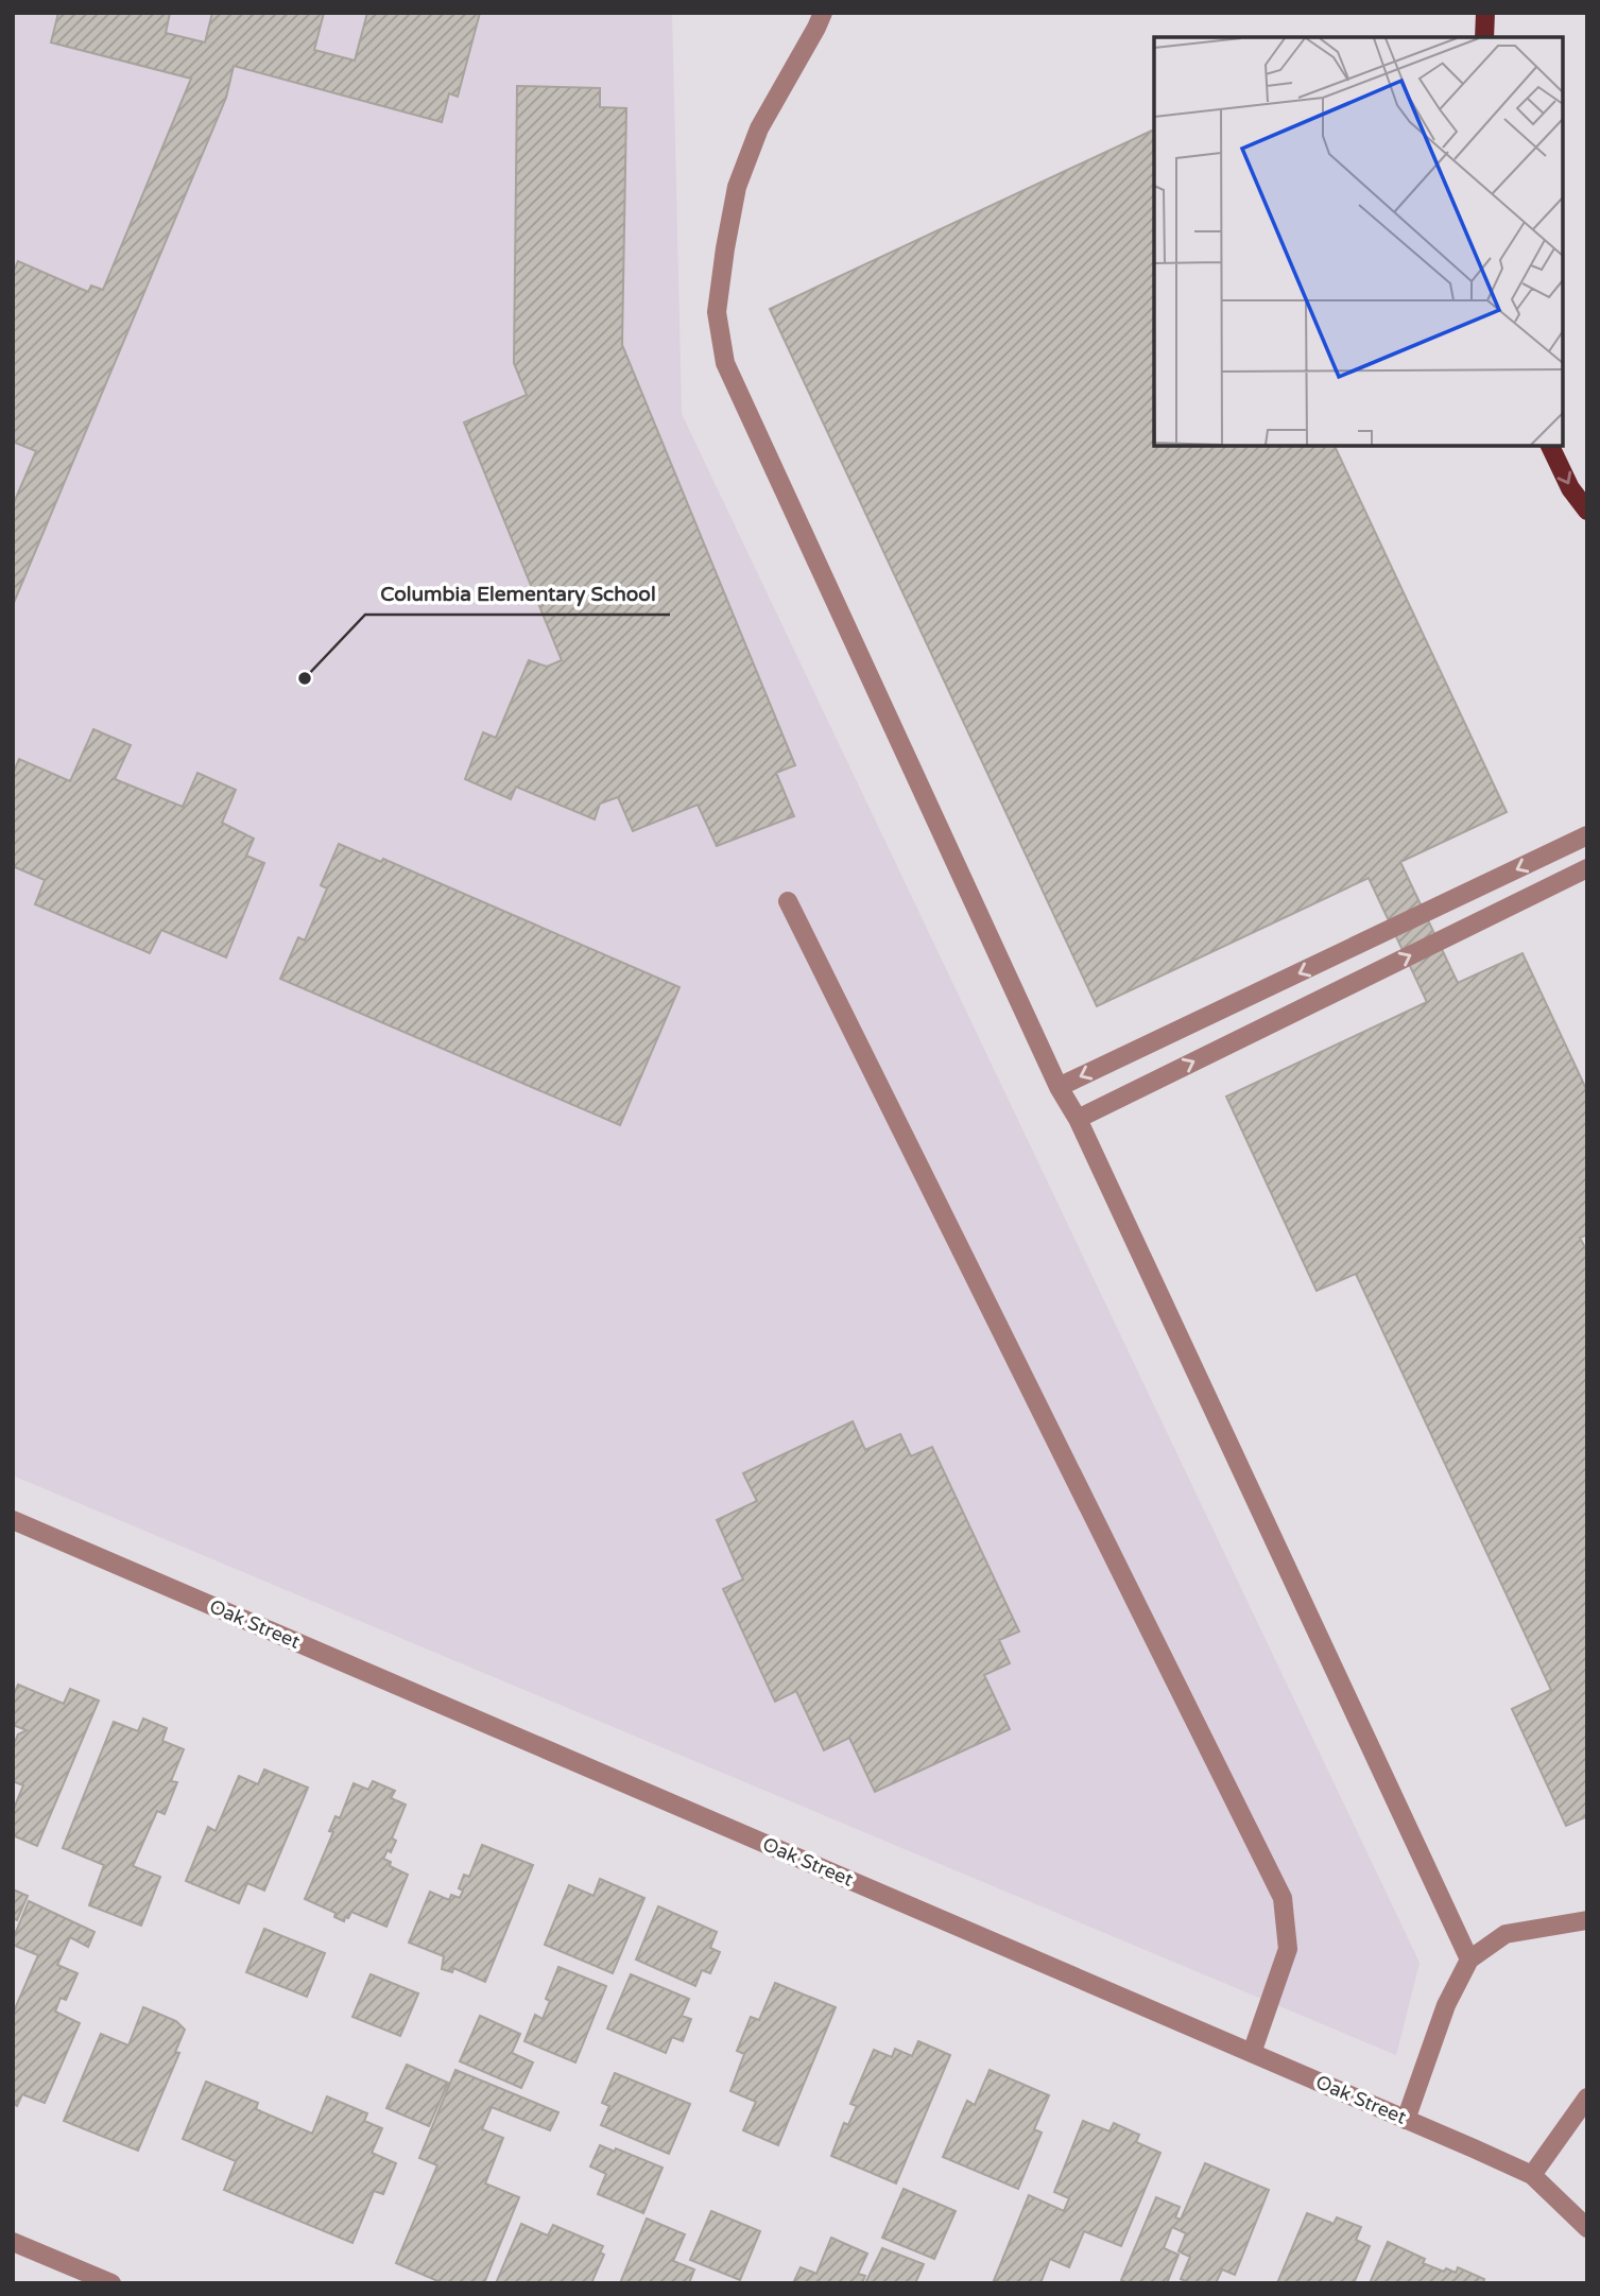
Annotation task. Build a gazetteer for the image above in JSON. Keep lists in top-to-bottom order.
{
  "streets": {
    "street": ["Oak Street"]
  },
  "places": ["Columbia Elementary School"]
}
